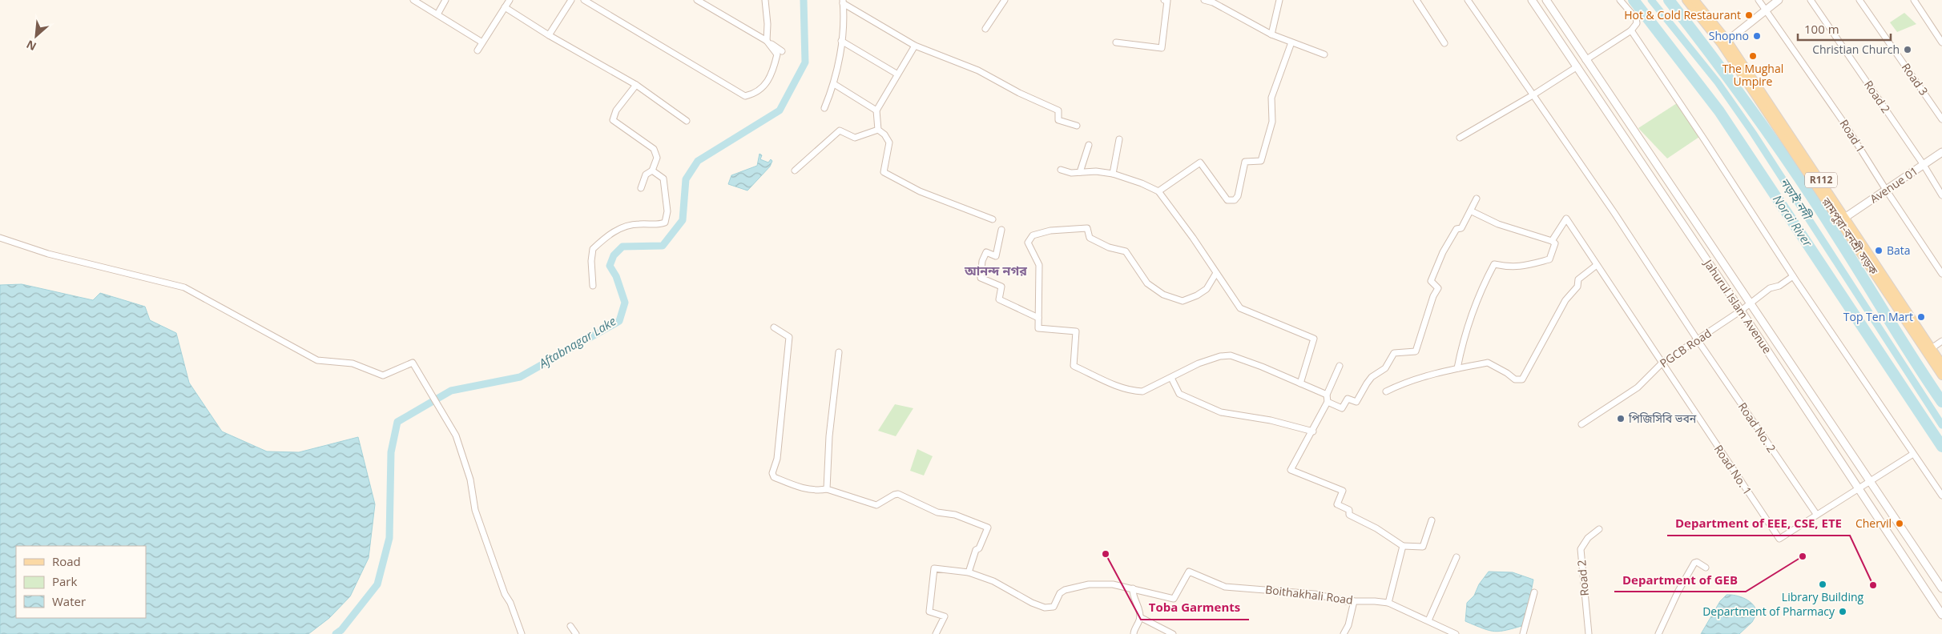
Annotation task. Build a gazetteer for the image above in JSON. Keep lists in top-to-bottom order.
{
  "streets": {
    "main road": ["R112", "রামপুরা-বনশ্রী সড়ক"],
    "street": [
      "Road 3",
      "Road 2",
      "Road 1",
      "Avenue 01",
      "Jahurul Islam Avenue",
      "PGCB Road",
      "Road No. 2",
      "Road No. 1",
      "Boithakhali Road"
    ]
  },
  "crossings": [
    ["Road 2", "Avenue 01"],
    ["Road 1", "Avenue 01"],
    ["Avenue 01", "রামপুরা-বনশ্রী সড়ক"],
    ["Jahurul Islam Avenue", "PGCB Road"],
    ["Jahurul Islam Avenue", "Road No. 1"],
    ["PGCB Road", "Road No. 2"],
    ["PGCB Road", "Road No. 1"],
    ["Road No. 2", "Road No. 1"]
  ],
  "districts": ["আনন্দ নগর"],
  "water": ["নড়াই নদী", "Norai River", "Aftabnagar Lake"],
  "places": [
    "Hot & Cold Restaurant",
    "Shopno",
    "Christian Church",
    "The Mughal Umpire",
    "Bata",
    "Top Ten Mart",
    "পিজিসিবি ভবন",
    "Chervil",
    "Toba Garments",
    "Department of GEB",
    "Library Building",
    "Department of EEE, CSE, ETE",
    "Department of Pharmacy"
  ],
  "legend": ["Road", "Park", "Water"],
  "scale_bar": "100 m",
  "north": "bottom left"
}
